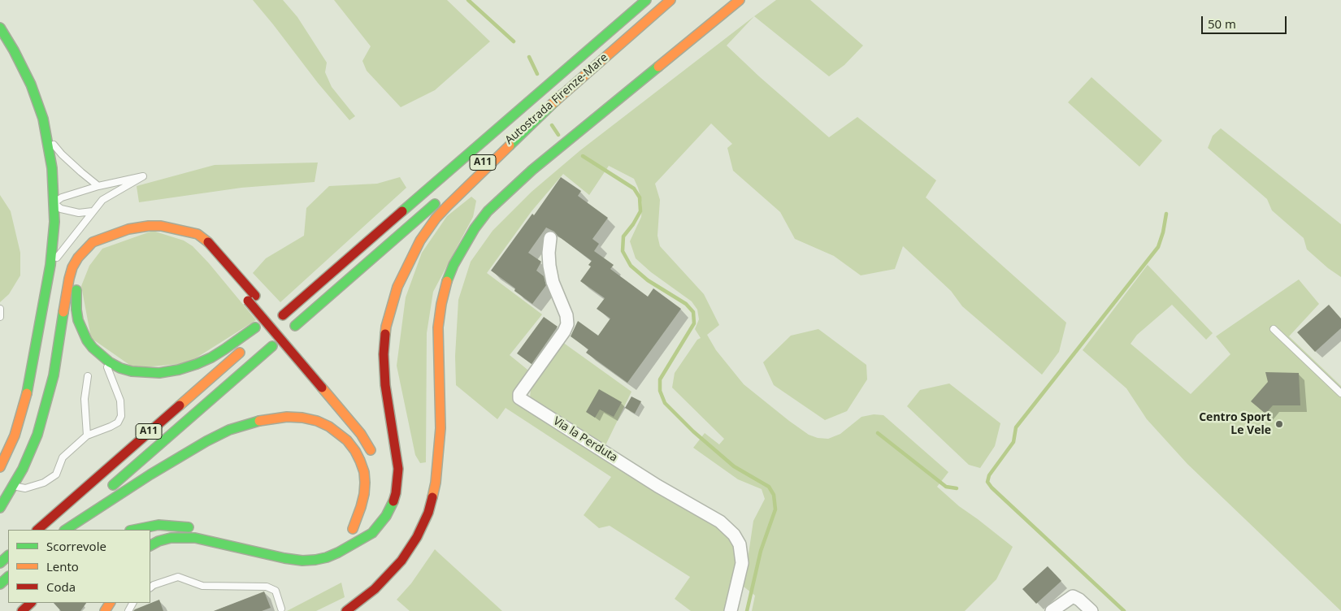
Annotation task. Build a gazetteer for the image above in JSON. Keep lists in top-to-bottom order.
{
  "streets": {
    "main road": ["Autostrada Firenze-Mare", "A11"],
    "street": ["Via la Perduta"]
  },
  "places": ["Centro Sport Le Vele"],
  "legend": ["Scorrevole", "Lento", "Coda"],
  "scale_bar": "50 m"
}
